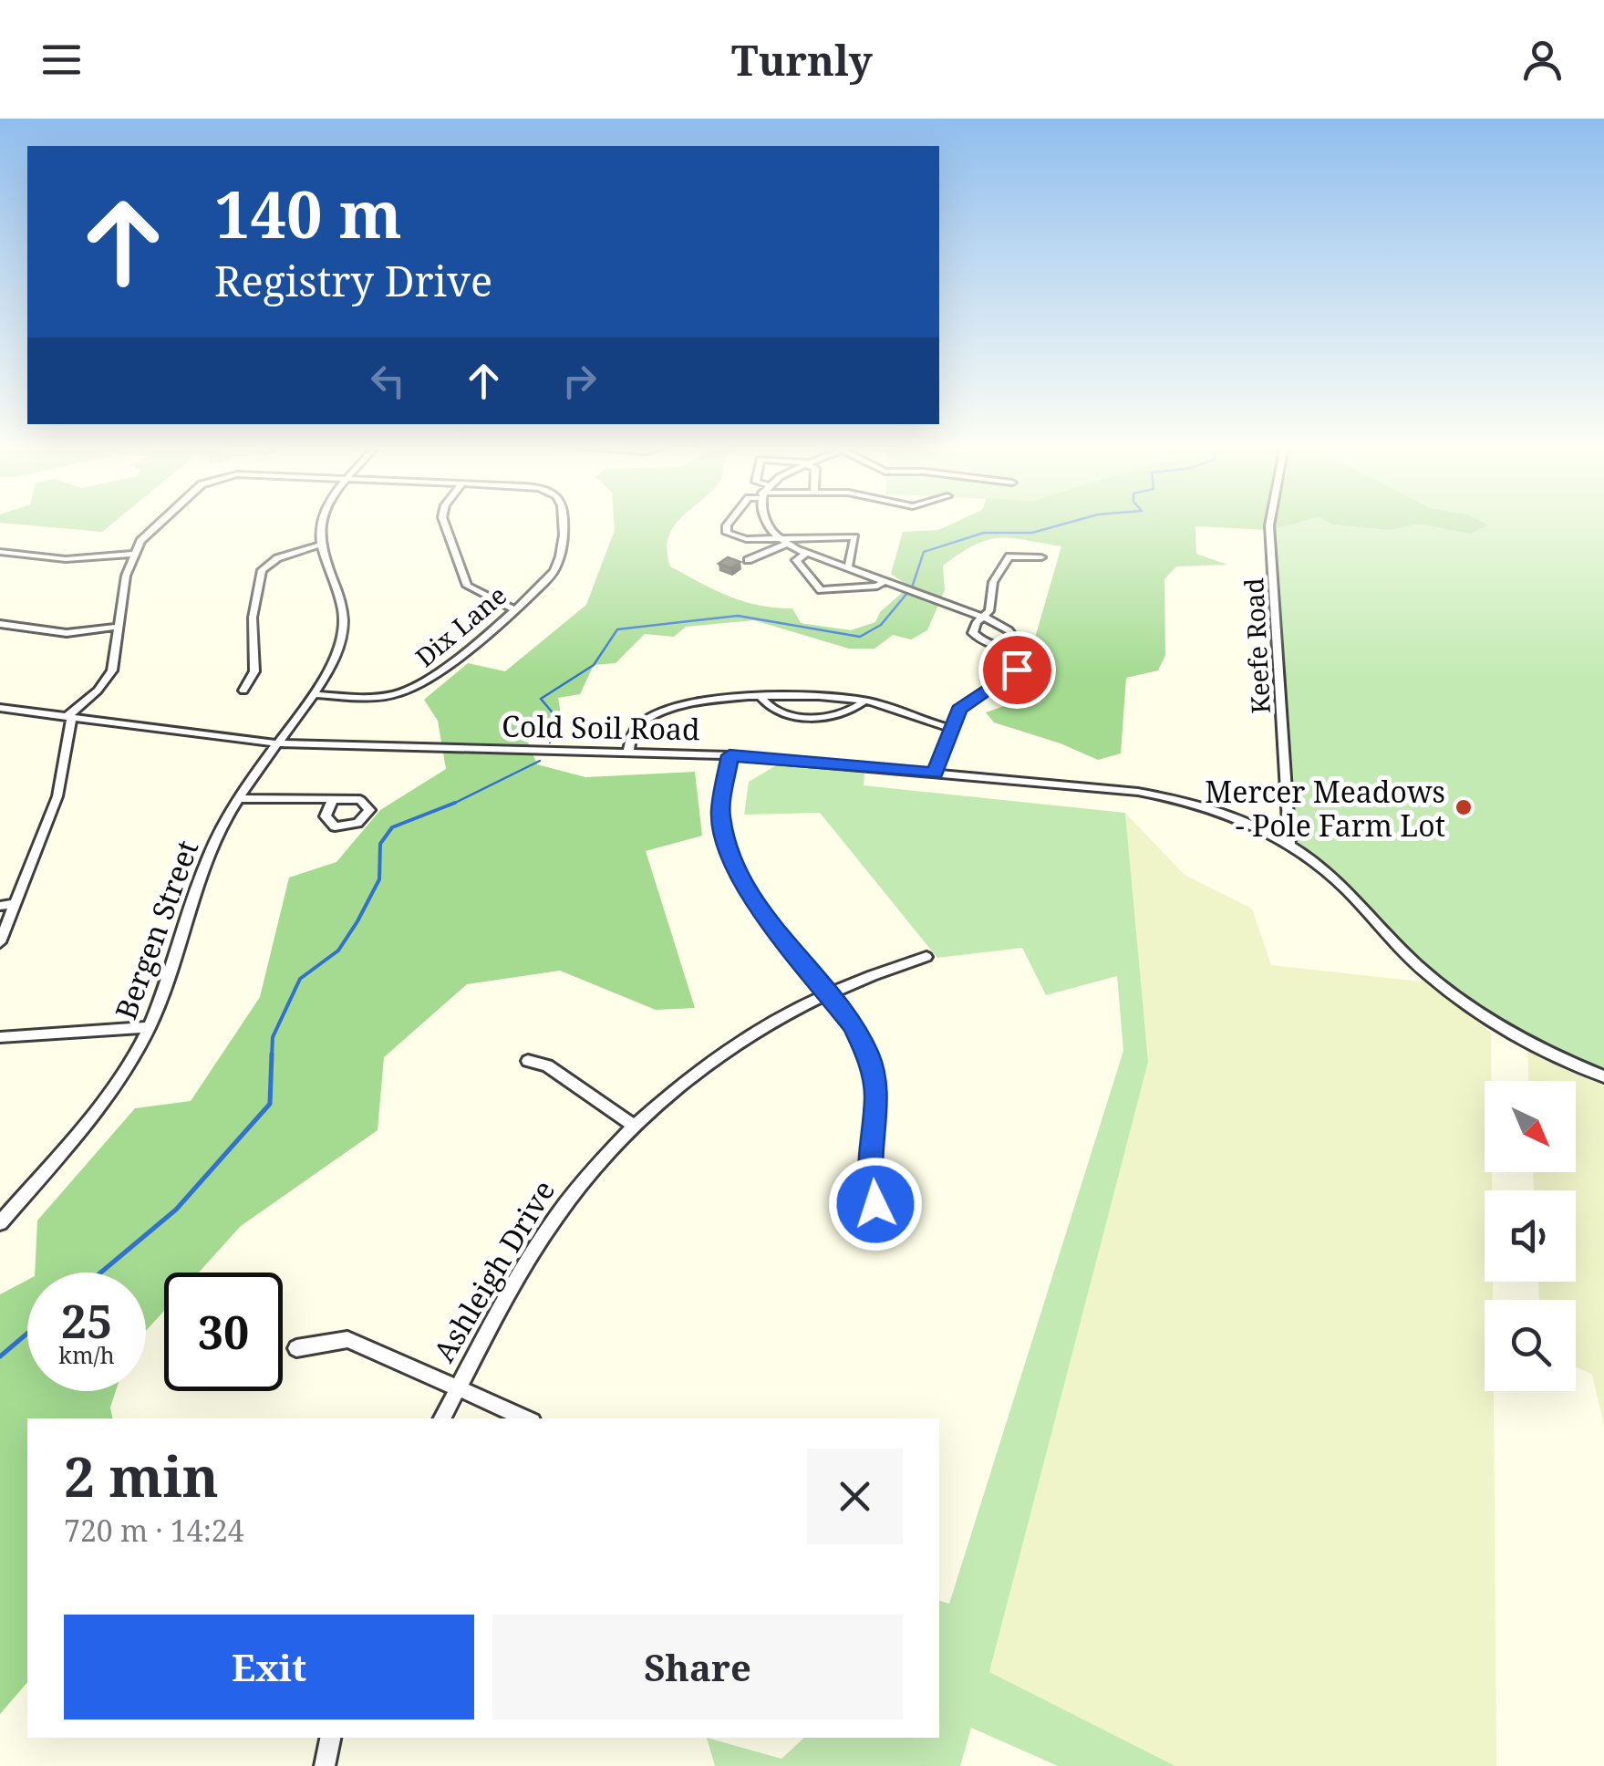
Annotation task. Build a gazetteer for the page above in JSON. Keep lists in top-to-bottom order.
{
  "streets": {
    "street": [
      "Dix Lane",
      "Keefe Road",
      "Cold Soil Road",
      "Bergen Street",
      "Ashleigh Drive"
    ]
  },
  "crossings": [
    ["Dix Lane", "Bergen Street"],
    ["Keefe Road", "Cold Soil Road"],
    ["Cold Soil Road", "Bergen Street"]
  ],
  "places": ["Mercer Meadows - Pole Farm Lot"],
  "north": "bottom right",
  "page": {
    "header": "Turnly",
    "turn": ["140 m", "Registry Drive"],
    "speed": "25 km/h",
    "limit": "30",
    "heading": ["2 min", "720 m · 14:24"],
    "buttons": ["Exit", "Share"]
  }
}
